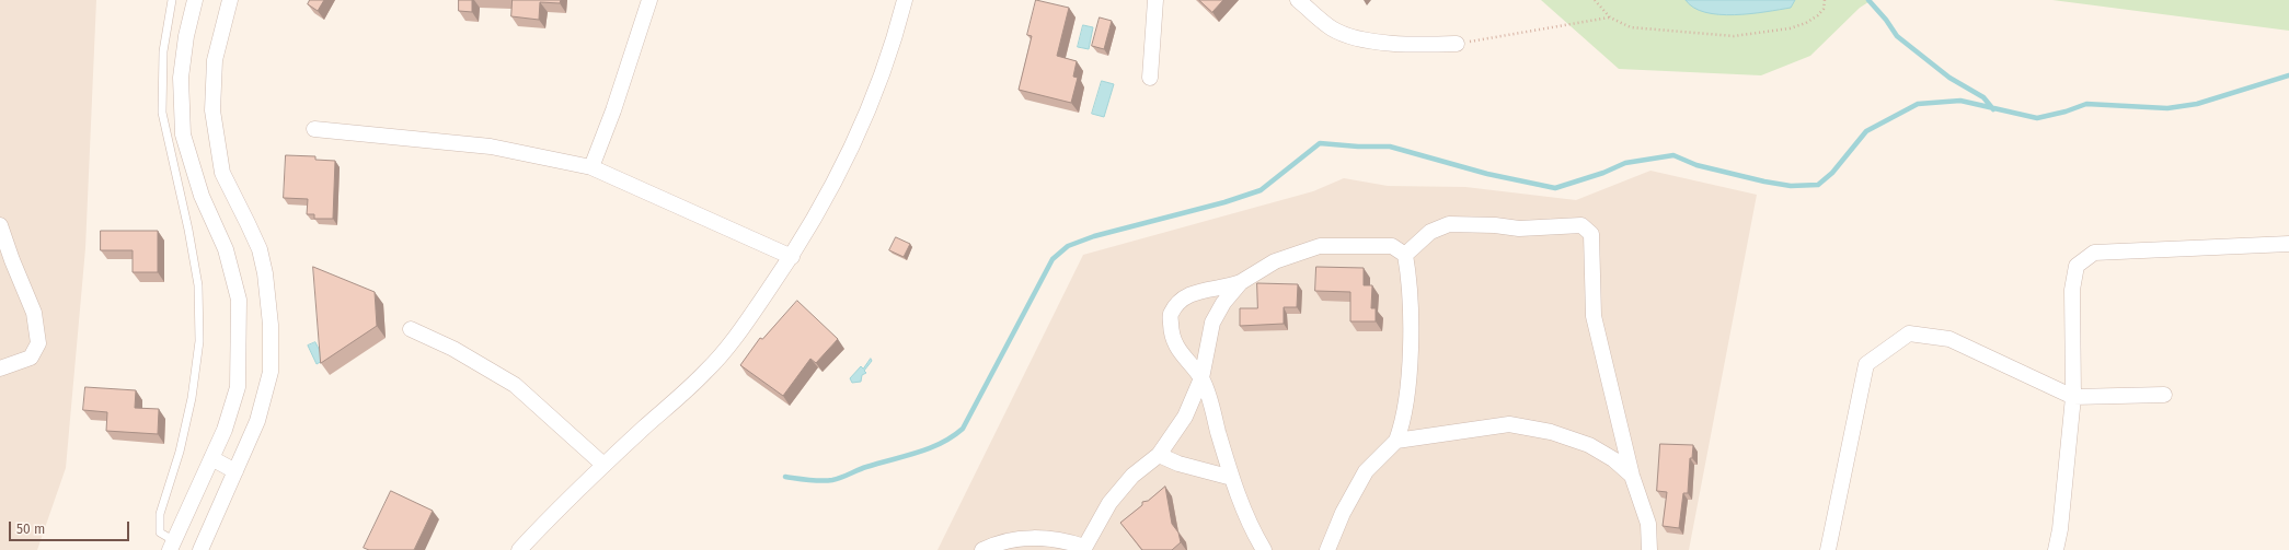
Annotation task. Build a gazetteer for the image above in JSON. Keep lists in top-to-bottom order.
{
  "scale_bar": "50 m"
}
